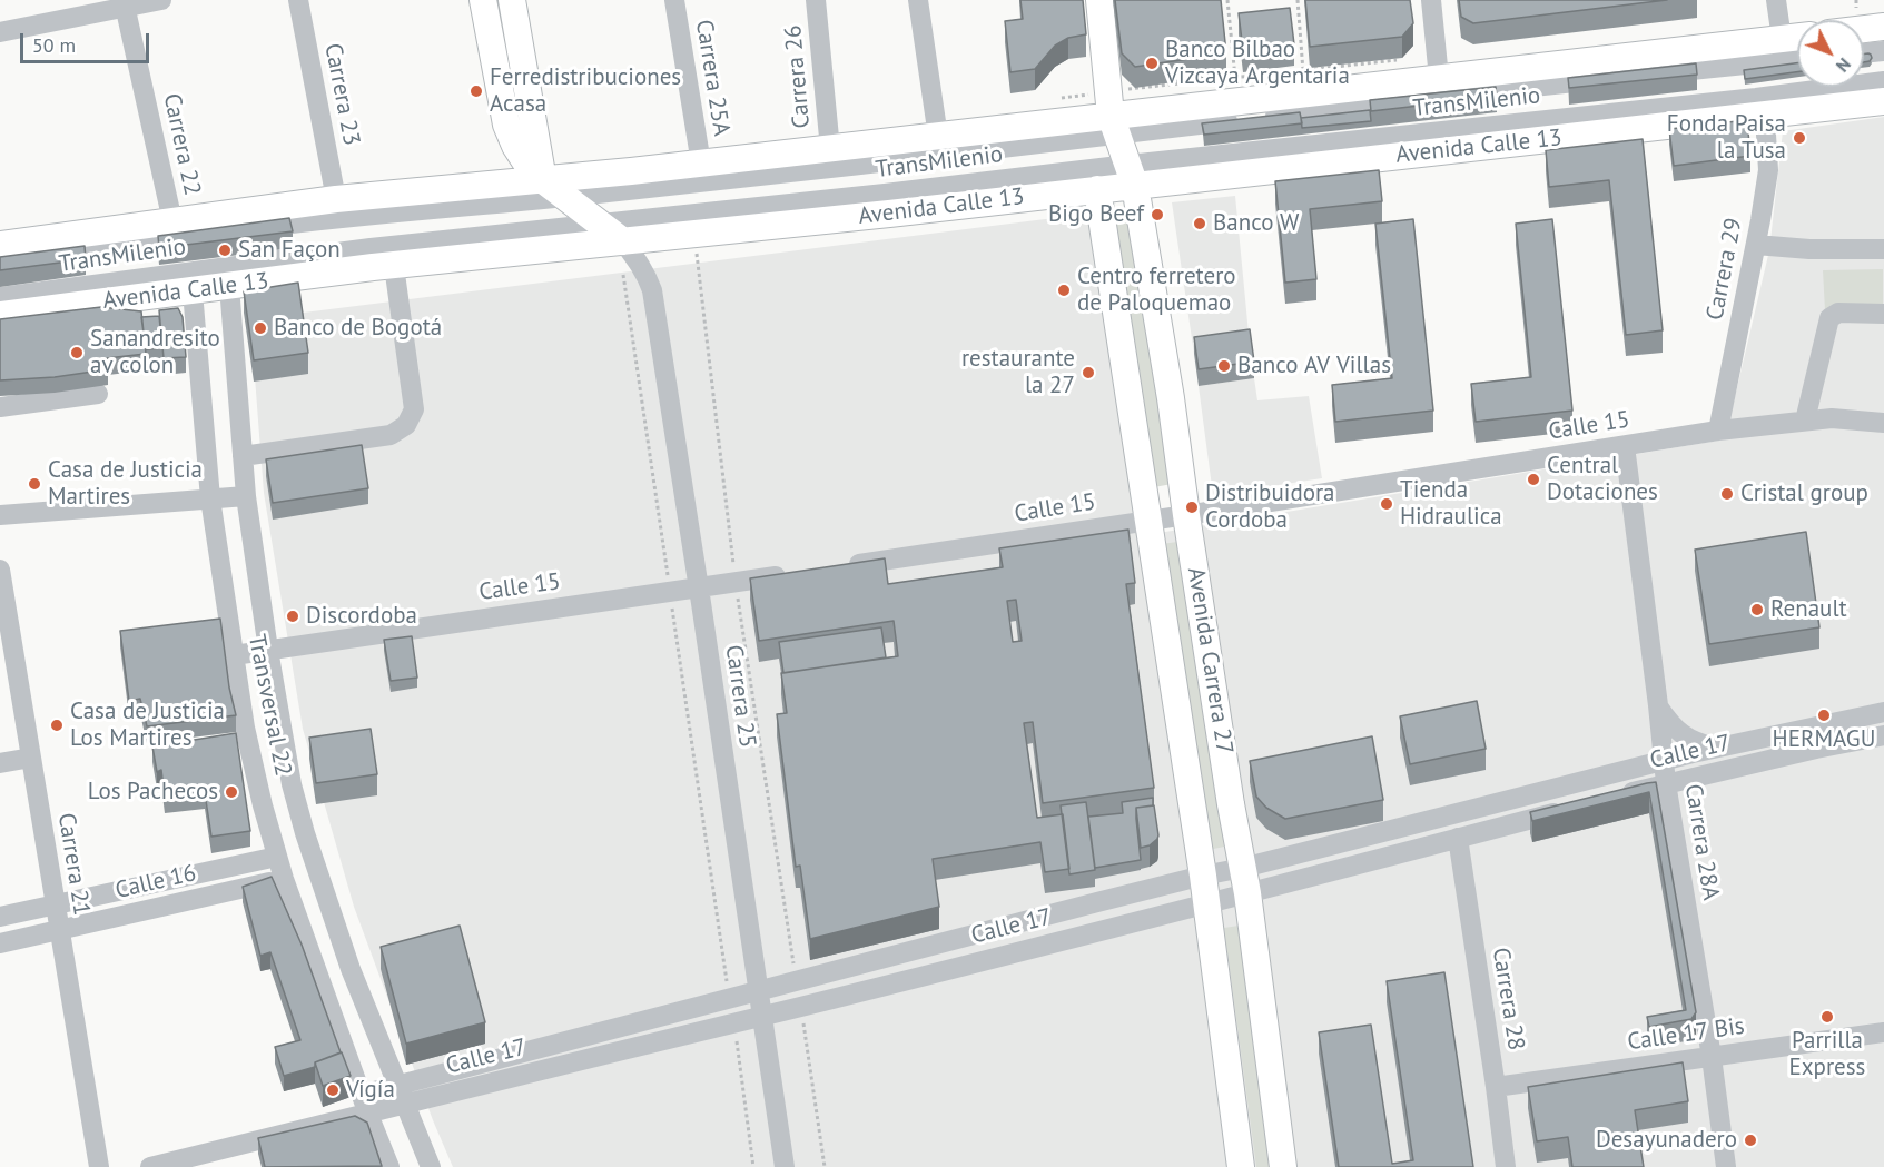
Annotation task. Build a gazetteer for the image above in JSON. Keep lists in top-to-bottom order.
{
  "streets": {
    "main road": ["Avenida Calle 13", "Avenida Carrera 27"],
    "street": [
      "Carrera 26",
      "Carrera 25A",
      "Carrera 23",
      "TransMilenio",
      "Carrera 22",
      "Carrera 29",
      "Calle 15",
      "Carrera 25",
      "Transversal 22",
      "Calle 17",
      "Carrera 28A",
      "Carrera 21",
      "Calle 16",
      "Carrera 28",
      "Calle 17 Bis"
    ]
  },
  "crossings": [
    ["TransMilenio", "Avenida Calle 13"],
    ["TransMilenio", "Avenida Carrera 27"],
    ["Avenida Calle 13", "Carrera 29"],
    ["Avenida Calle 13", "Avenida Carrera 27"],
    ["Avenida Calle 13", "Carrera 25"],
    ["Avenida Calle 13", "Transversal 22"],
    ["Carrera 29", "Calle 15"],
    ["Calle 15", "Avenida Carrera 27"],
    ["Calle 15", "Carrera 25"],
    ["Calle 15", "Transversal 22"],
    ["Calle 15", "Carrera 28A"],
    ["Avenida Carrera 27", "Calle 17"],
    ["Carrera 25", "Calle 17"],
    ["Transversal 22", "Calle 17"],
    ["Transversal 22", "Calle 16"],
    ["Calle 17", "Carrera 28A"],
    ["Calle 17", "Carrera 28"],
    ["Carrera 28A", "Calle 17 Bis"],
    ["Carrera 21", "Calle 16"],
    ["Carrera 28", "Calle 17 Bis"]
  ],
  "places": [
    "Banco Bilbao Vizcaya Argentaria",
    "Ferredistribuciones Acasa",
    "Fonda Paisa la Tusa",
    "Bigo Beef",
    "Banco W",
    "San Façon",
    "Centro ferretero de Paloquemao",
    "Banco de Bogotá",
    "Sanandresito av colon",
    "Banco AV Villas",
    "restaurante la 27",
    "Central Dotaciones",
    "Casa de Justicia Martires",
    "Cristal group",
    "Tienda Hidraulica",
    "Distribuidora Cordoba",
    "Renault",
    "Discordoba",
    "HERMAGU",
    "Casa de Justicia Los Martires",
    "Los Pachecos",
    "Parrilla Express",
    "Vígía",
    "Desayunadero"
  ],
  "scale_bar": "50 m",
  "north": "bottom right"
}
